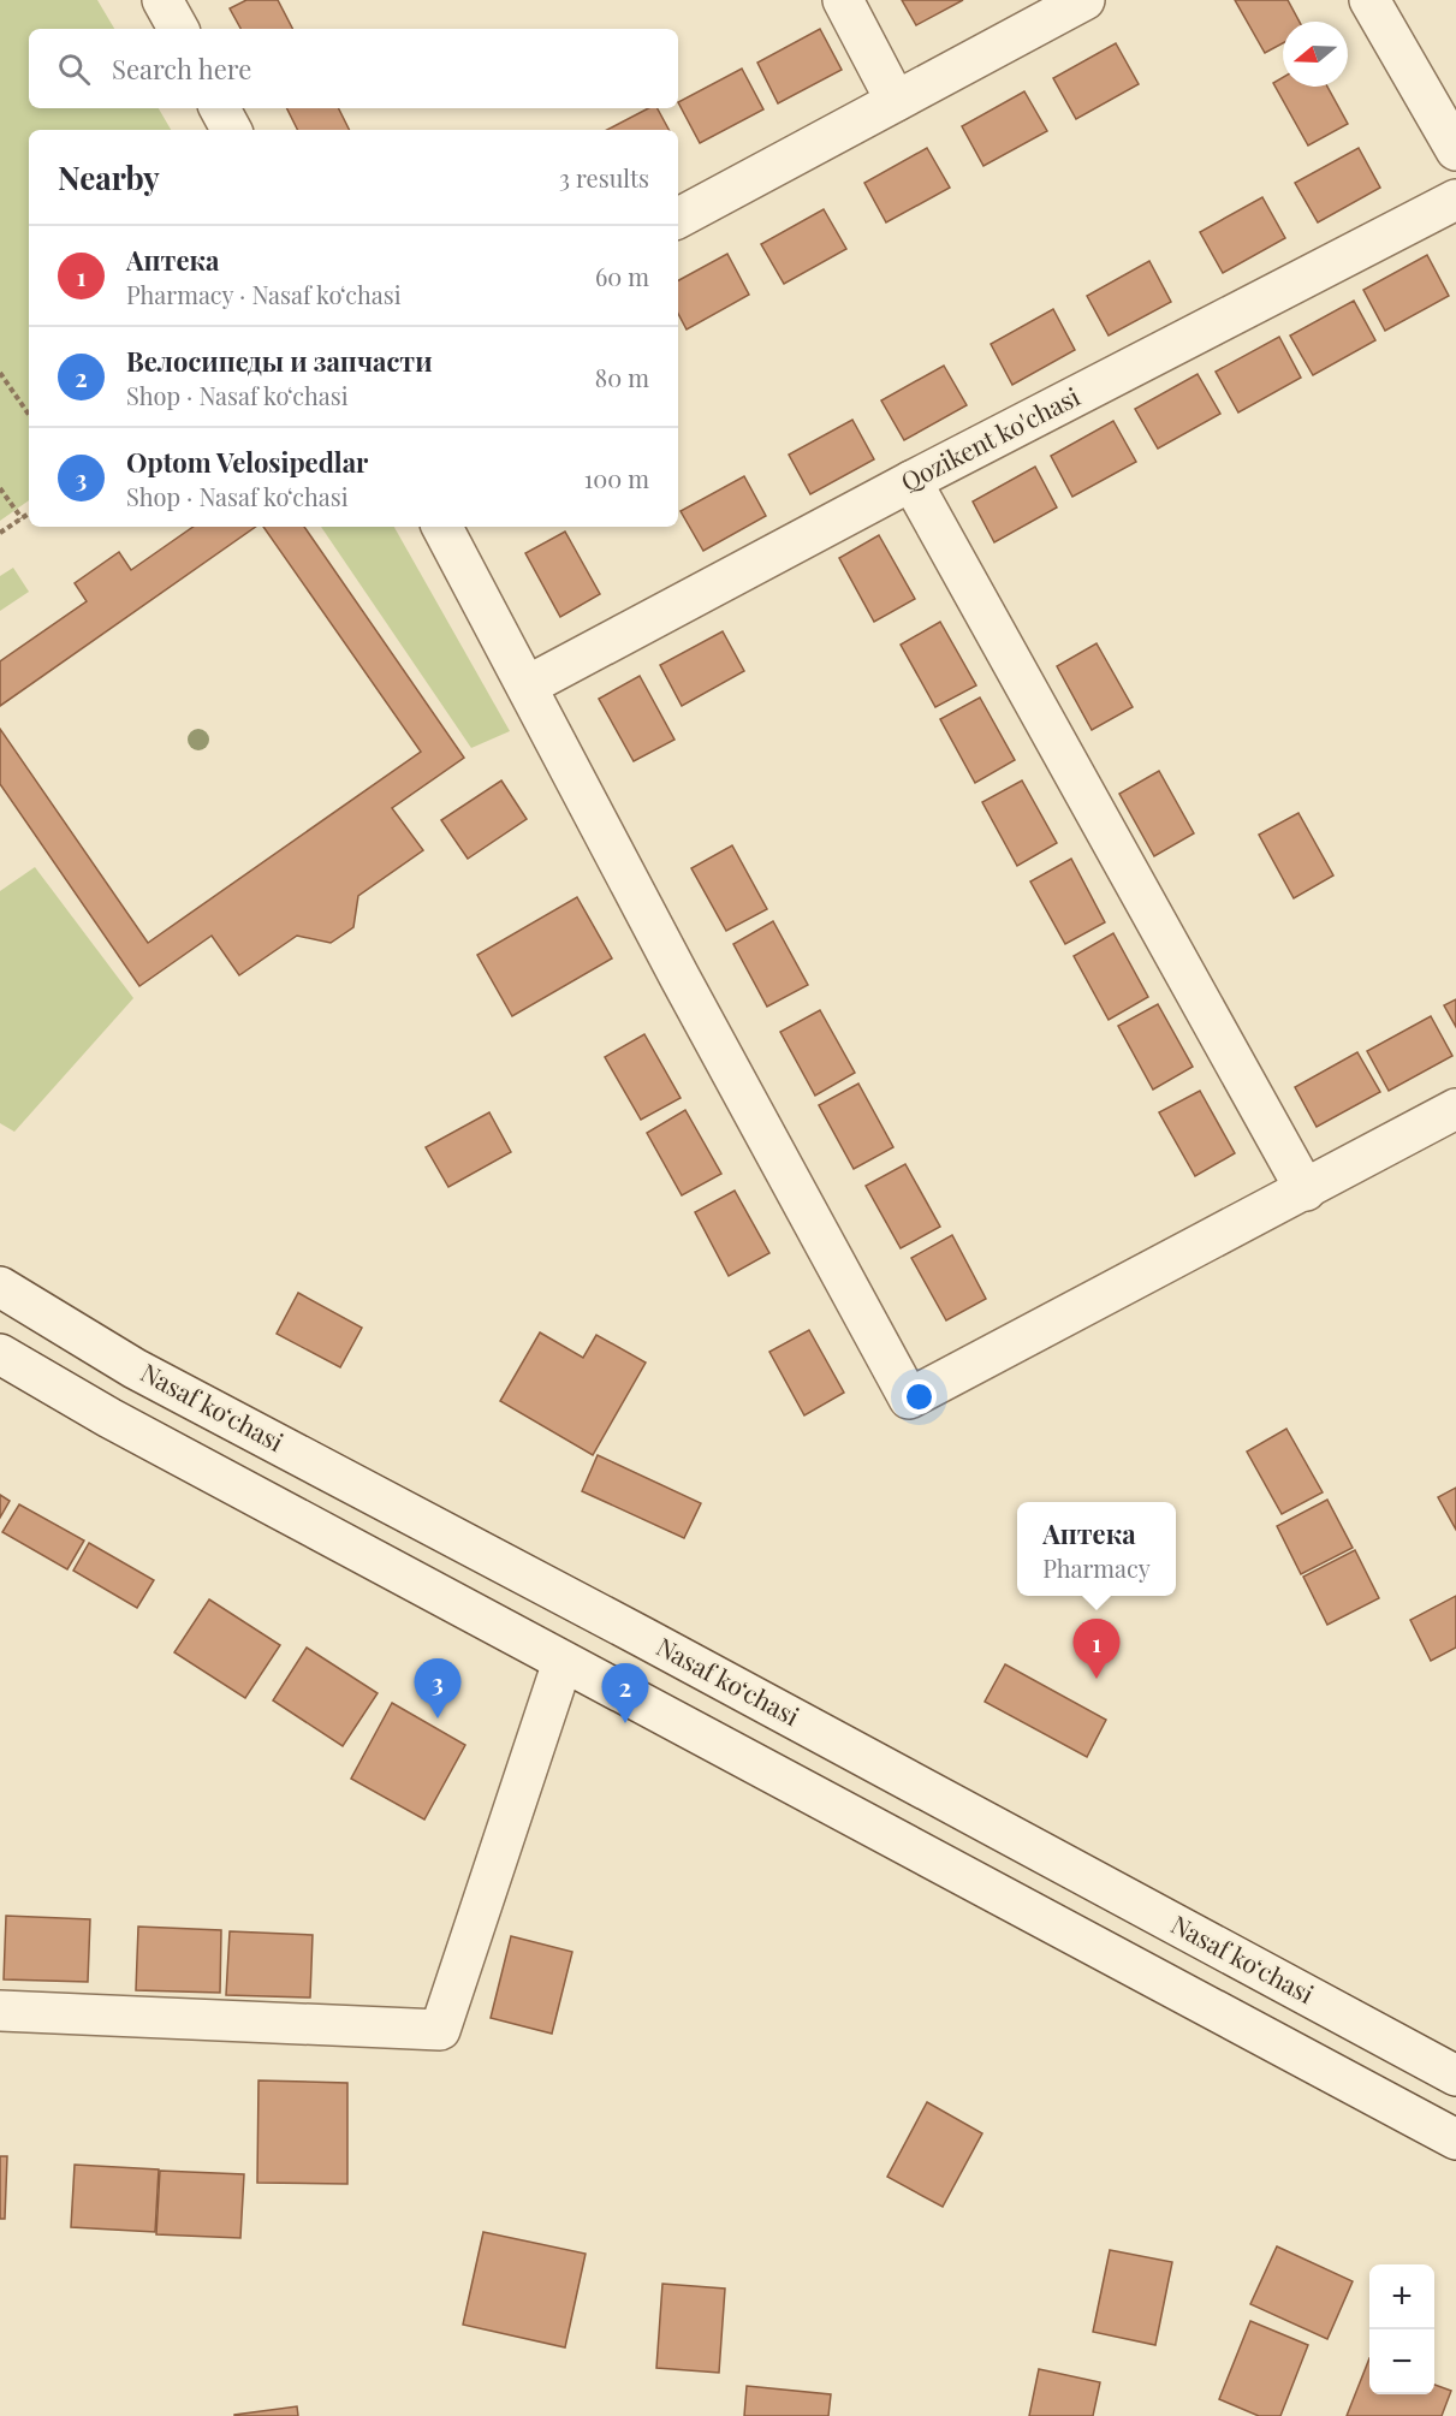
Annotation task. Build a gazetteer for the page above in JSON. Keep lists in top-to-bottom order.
{
  "streets": {
    "street": ["Qozikent ko'chasi", "Nasaf ko‘chasi"]
  },
  "north": "left",
  "page": {
    "search": "Search here",
    "heading": ["Nearby", "3 results"],
    "list": [
      {
        "mark": "1",
        "name": "Аптека",
        "note": "Pharmacy · Nasaf ko‘chasi",
        "value": "60 m"
      },
      {
        "mark": "2",
        "name": "Велосипеды и запчасти",
        "note": "Shop · Nasaf ko‘chasi",
        "value": "80 m"
      },
      {
        "mark": "3",
        "name": "Optom Velosipedlar",
        "note": "Shop · Nasaf ko‘chasi",
        "value": "100 m"
      }
    ],
    "popup": ["Аптека", "Pharmacy"],
    "pins": ["1", "3", "2"],
    "map_buttons": ["+", "−"]
  }
}
